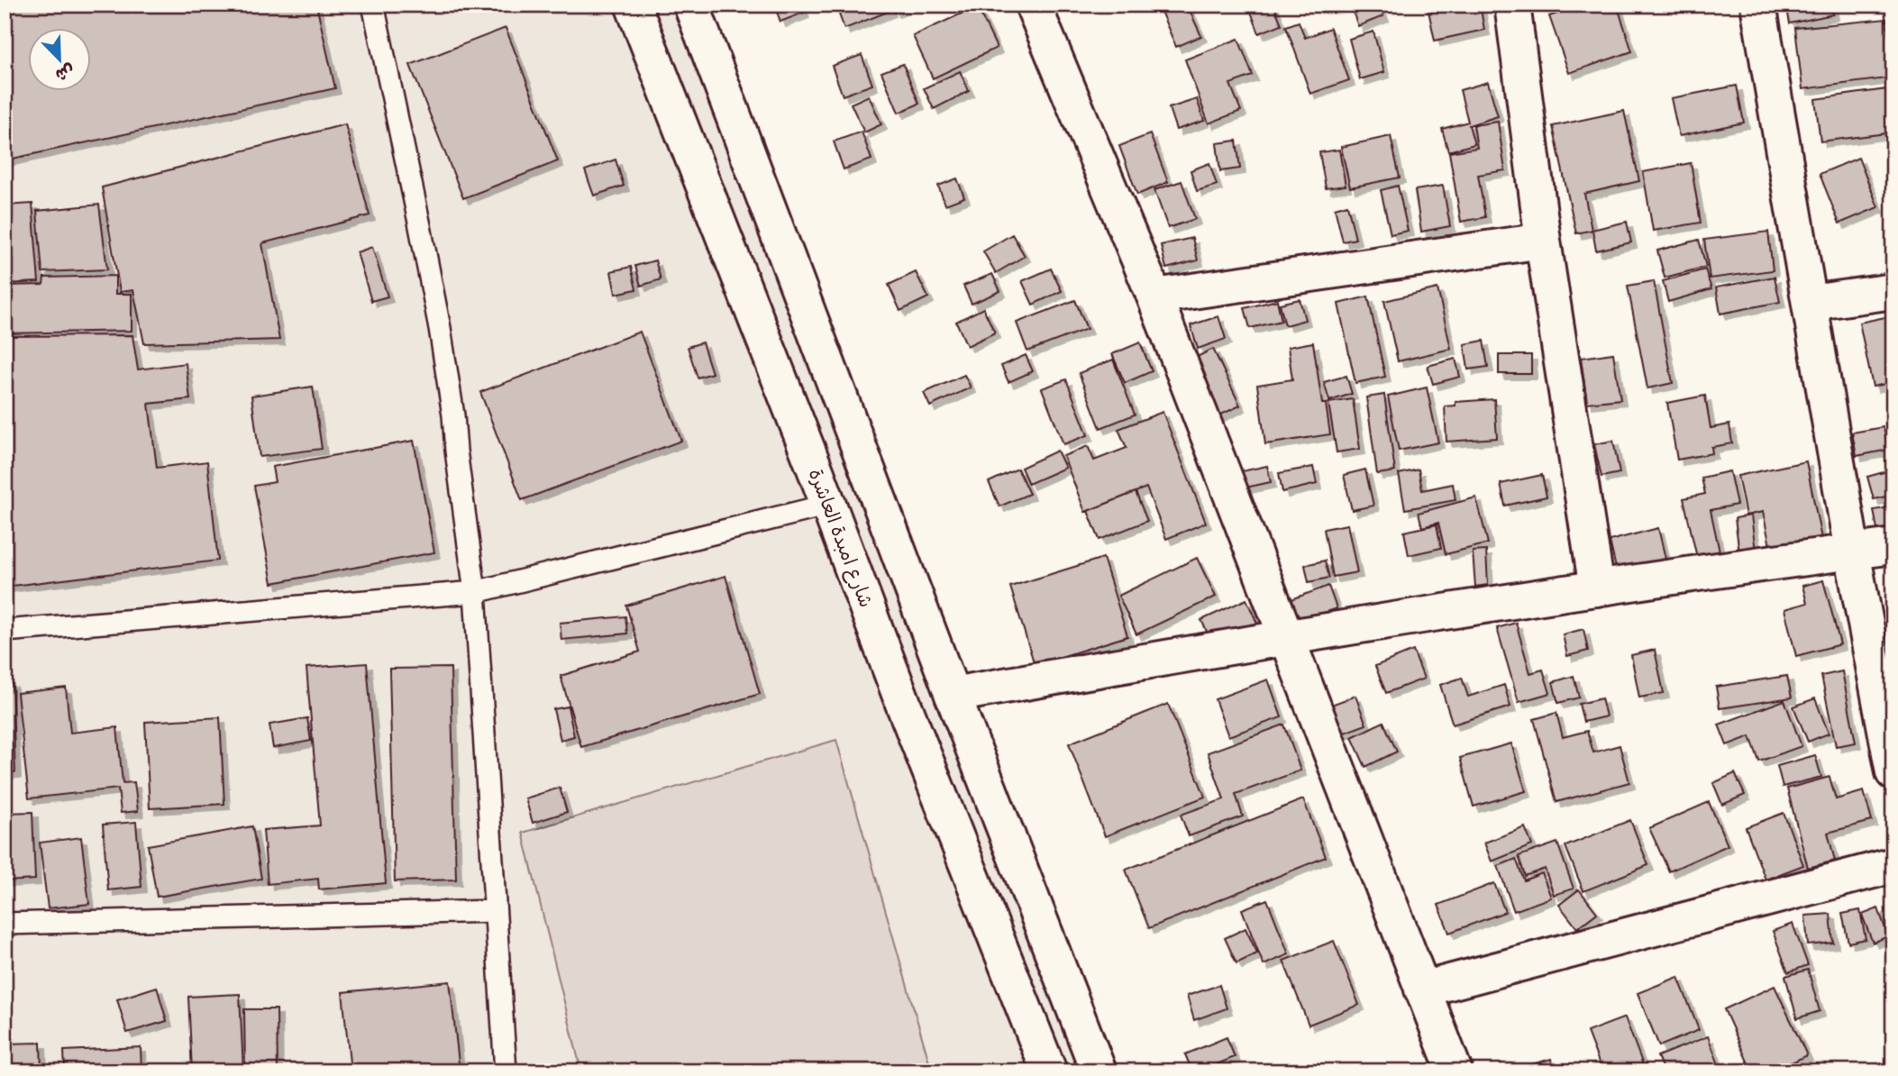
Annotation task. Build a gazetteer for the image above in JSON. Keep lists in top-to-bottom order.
{
  "streets": {
    "street": ["شارع امبدة العاشرة"]
  },
  "north": "bottom right"
}
